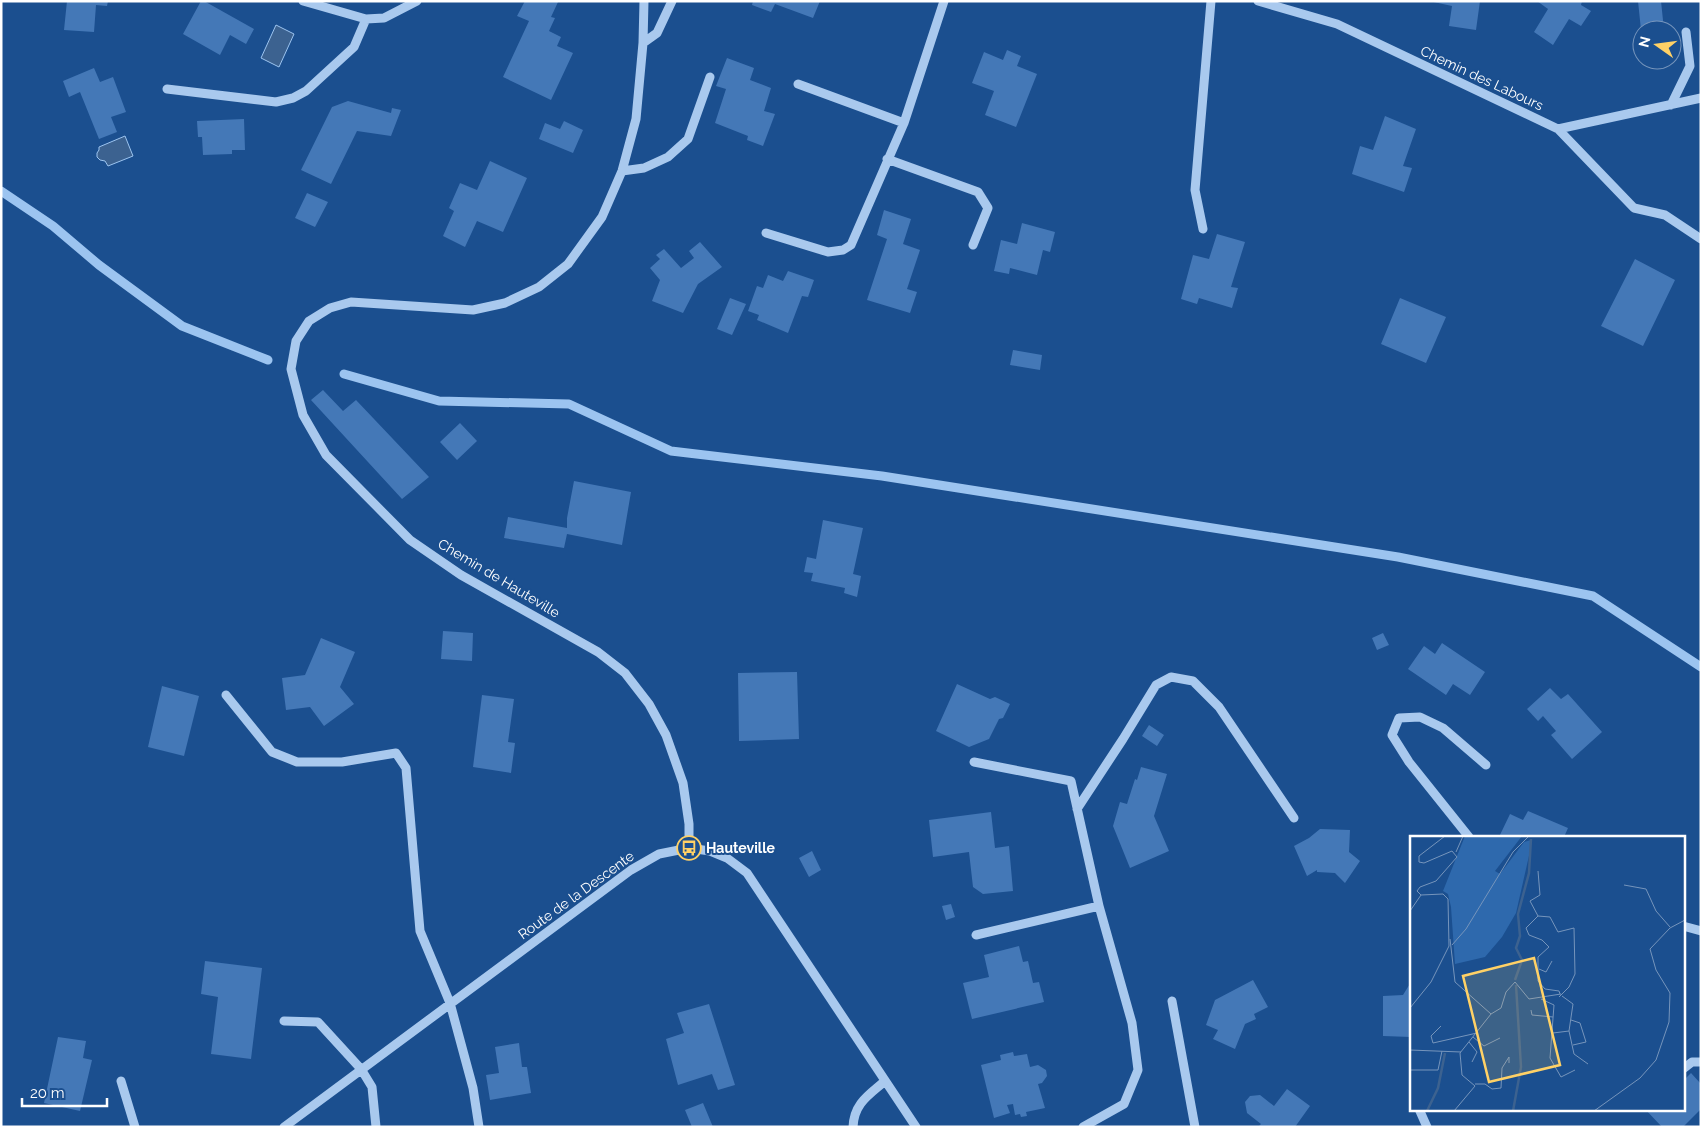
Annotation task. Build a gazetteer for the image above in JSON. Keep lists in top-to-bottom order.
{
  "streets": {
    "street": ["Chemin des Labours", "Chemin de Hauteville", "Route de la Descente"]
  },
  "crossings": [
    ["Chemin de Hauteville", "Route de la Descente"]
  ],
  "places": {
    "bus stop": ["Hauteville"]
  },
  "scale_bar": "20 m",
  "north": "left"
}
